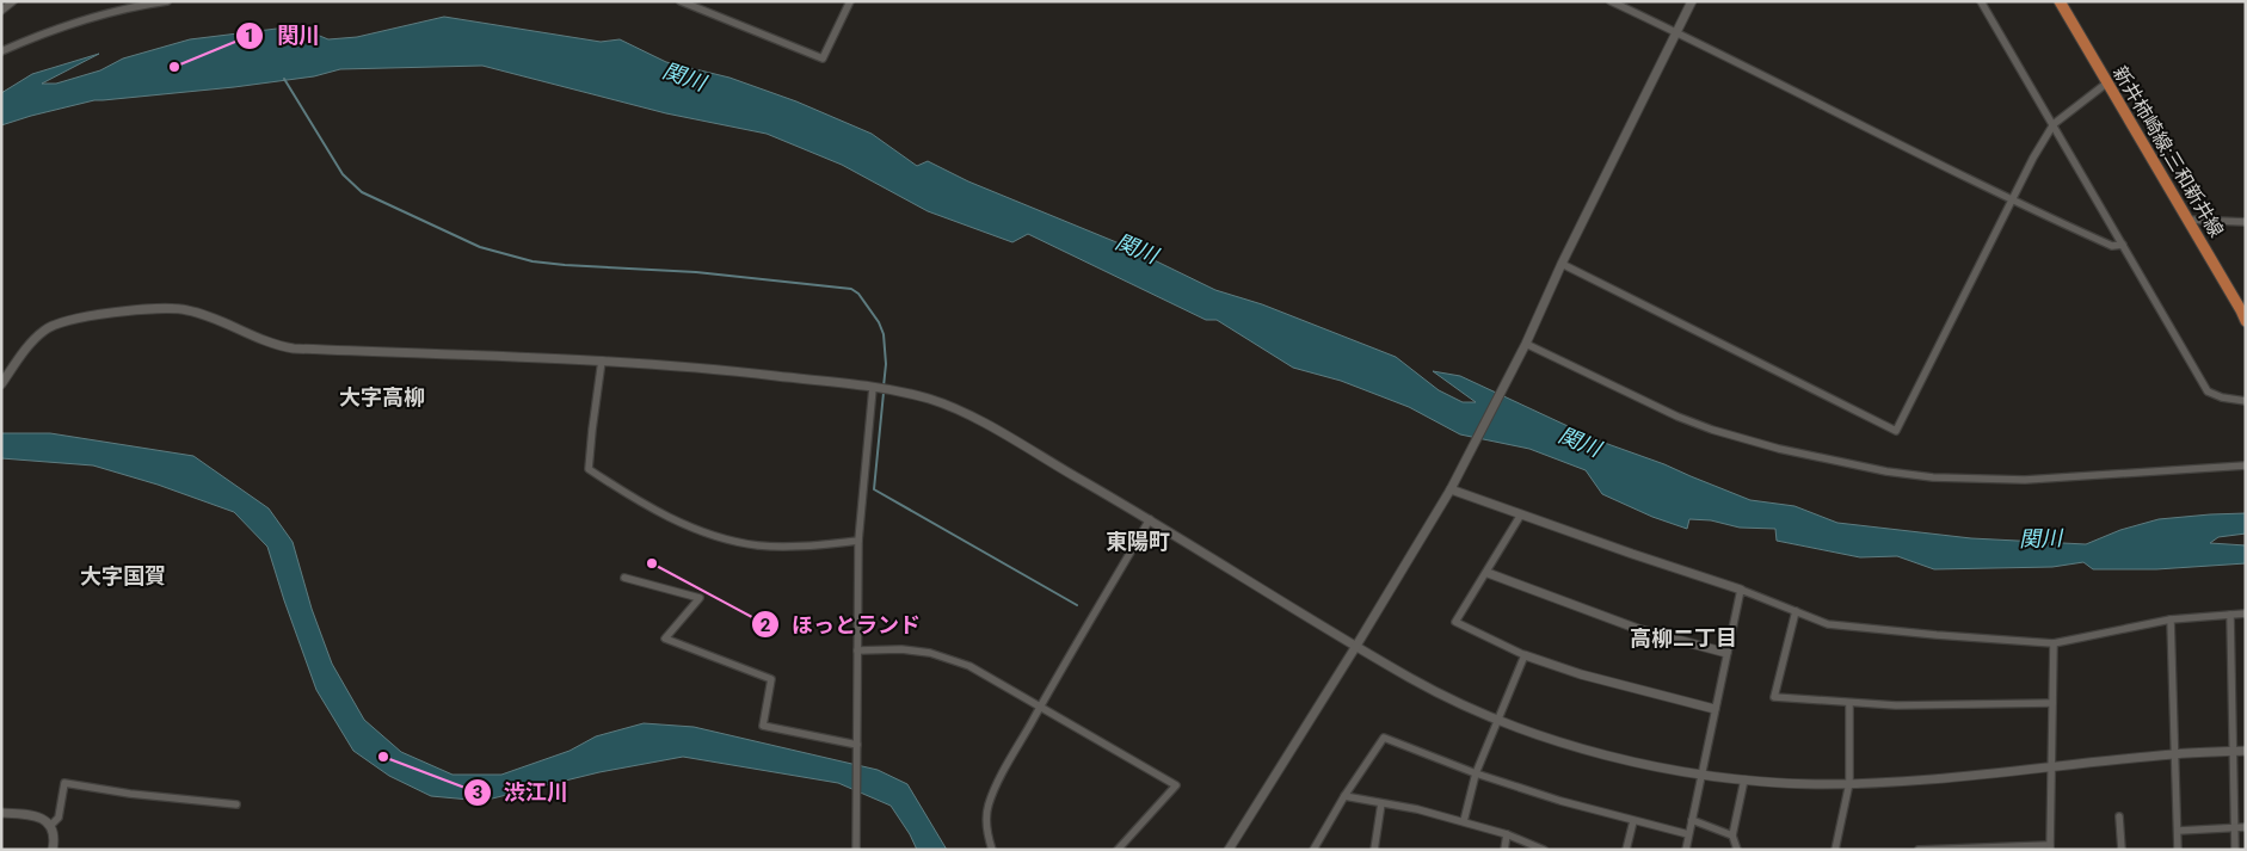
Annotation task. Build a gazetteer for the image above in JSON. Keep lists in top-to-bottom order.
{
  "streets": {
    "main road": ["新井柿崎線;三和新井線"]
  },
  "districts": [
    "大字高柳",
    "東陽町",
    "大字国賀",
    "高柳二丁目"
  ],
  "water": ["関川"],
  "places": ["関川", "ほっとランド", "渋江川"]
}
